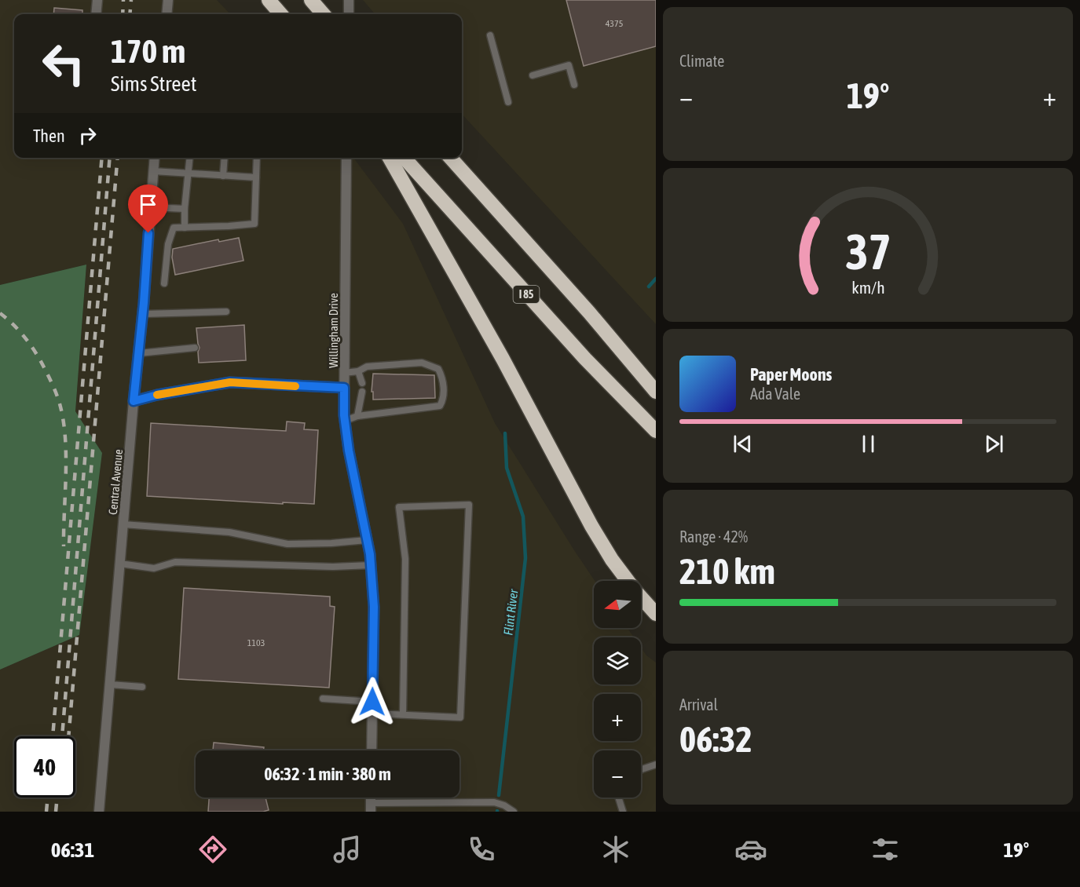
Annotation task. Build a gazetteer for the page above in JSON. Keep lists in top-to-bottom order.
{
  "streets": {
    "highway": ["I 85"],
    "street": ["Willingham Drive", "Central Avenue"]
  },
  "water": ["Flint River"],
  "house_numbers": ["4375", "1103"],
  "north": "left",
  "page": {
    "tile": [
      "Climate",
      ["Range · 42%", "210 km"],
      ["Arrival", "06:32"]
    ],
    "turn": ["170 m", "Sims Street"],
    "heat": ["−", "19°", "+"],
    "then": "Then",
    "song": ["Paper Moons", "Ada Vale"],
    "map_buttons": ["+", "−"],
    "limit": "40",
    "trip": "06:32 · 1 min · 380 m",
    "tabs": ["06:31", "19°"],
    "gauge": ["37", "km/h"]
  }
}
